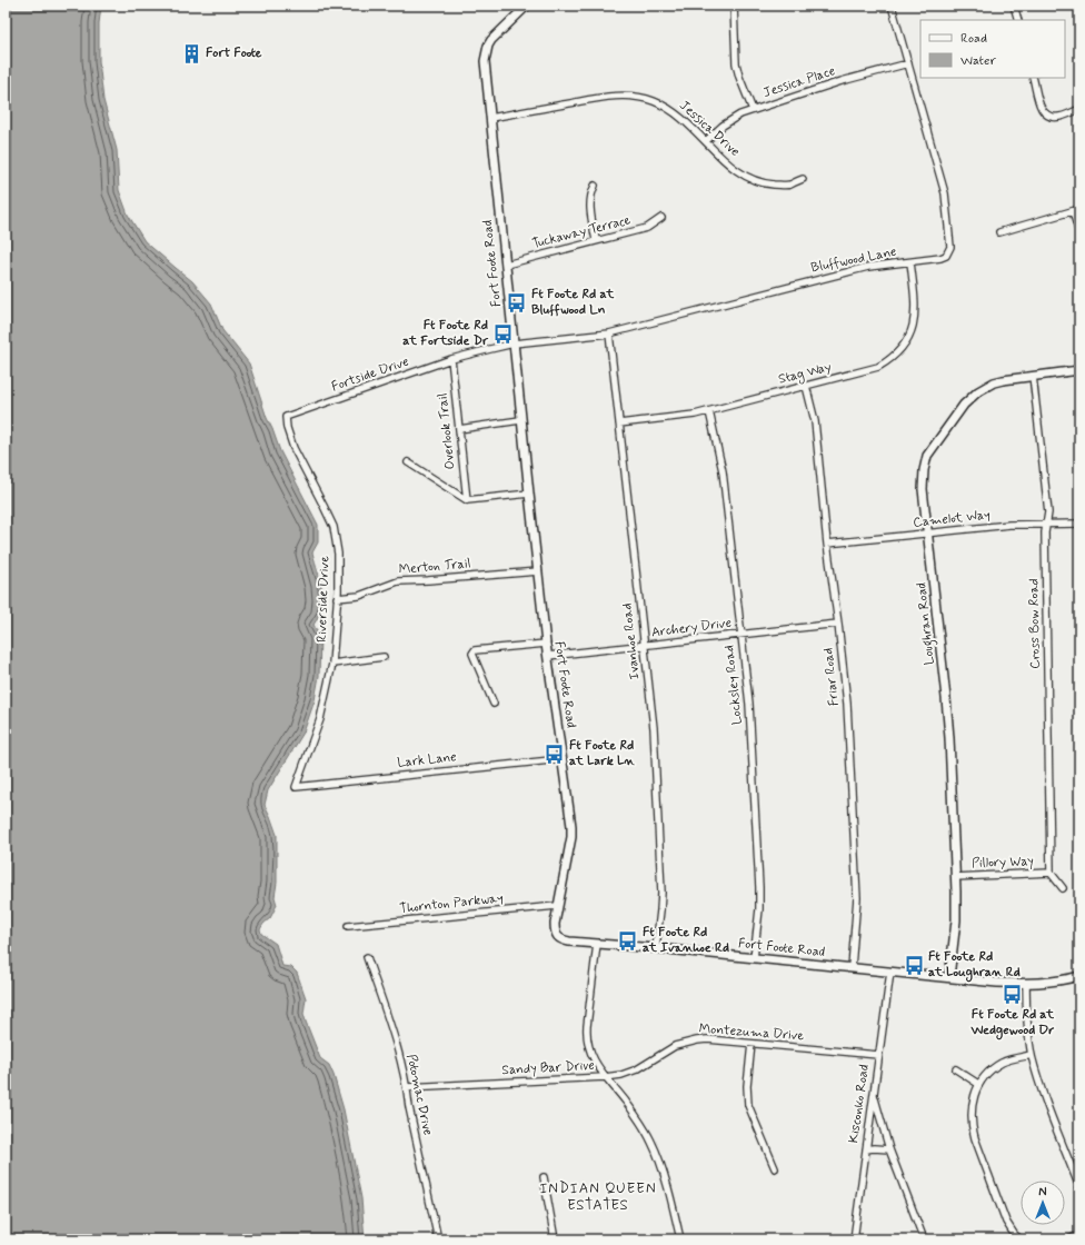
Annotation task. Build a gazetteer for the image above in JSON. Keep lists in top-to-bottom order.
{
  "streets": {
    "street": [
      "Jessica Place",
      "Jessica Drive",
      "Tuckaway Terrace",
      "Bluffwood Lane",
      "Fort Foote Road",
      "Stag Way",
      "Fortside Drive",
      "Overlook Trail",
      "Camelot Way",
      "Merton Trail",
      "Riverside Drive",
      "Loughran Road",
      "Cross Bow Road",
      "Archery Drive",
      "Ivanhoe Road",
      "Friar Road",
      "Locksley Road",
      "Lark Lane",
      "Pillory Way",
      "Thornton Parkway",
      "Montezuma Drive",
      "Sandy Bar Drive",
      "Potomac Drive",
      "Kisconko Road"
    ]
  },
  "crossings": [
    ["Jessica Place", "Jessica Drive"],
    ["Jessica Place", "Bluffwood Lane"],
    ["Jessica Drive", "Fort Foote Road"],
    ["Tuckaway Terrace", "Fort Foote Road"],
    ["Bluffwood Lane", "Fort Foote Road"],
    ["Bluffwood Lane", "Stag Way"],
    ["Bluffwood Lane", "Fortside Drive"],
    ["Bluffwood Lane", "Ivanhoe Road"],
    ["Fort Foote Road", "Fortside Drive"],
    ["Fort Foote Road", "Merton Trail"],
    ["Fort Foote Road", "Loughran Road"],
    ["Fort Foote Road", "Archery Drive"],
    ["Fort Foote Road", "Ivanhoe Road"],
    ["Fort Foote Road", "Friar Road"],
    ["Fort Foote Road", "Locksley Road"],
    ["Fort Foote Road", "Lark Lane"],
    ["Fort Foote Road", "Thornton Parkway"],
    ["Fort Foote Road", "Sandy Bar Drive"],
    ["Fort Foote Road", "Kisconko Road"],
    ["Stag Way", "Ivanhoe Road"],
    ["Stag Way", "Friar Road"],
    ["Stag Way", "Locksley Road"],
    ["Fortside Drive", "Overlook Trail"],
    ["Fortside Drive", "Riverside Drive"],
    ["Camelot Way", "Loughran Road"],
    ["Camelot Way", "Cross Bow Road"],
    ["Camelot Way", "Friar Road"],
    ["Merton Trail", "Riverside Drive"],
    ["Riverside Drive", "Lark Lane"],
    ["Loughran Road", "Cross Bow Road"],
    ["Loughran Road", "Pillory Way"],
    ["Cross Bow Road", "Pillory Way"],
    ["Archery Drive", "Ivanhoe Road"],
    ["Archery Drive", "Friar Road"],
    ["Archery Drive", "Locksley Road"],
    ["Montezuma Drive", "Sandy Bar Drive"],
    ["Montezuma Drive", "Kisconko Road"],
    ["Sandy Bar Drive", "Potomac Drive"]
  ],
  "districts": ["INDIAN QUEEN ESTATES"],
  "places": {
    "building": ["Fort Foote"],
    "bus stop": [
      "Ft Foote Rd at Bluffwood Ln",
      "Ft Foote Rd at Fortside Dr",
      "Ft Foote Rd at Lark Ln",
      "Ft Foote Rd at Ivanhoe Rd",
      "Ft Foote Rd at Loughran Rd",
      "Ft Foote Rd at Wedgewood Dr"
    ]
  },
  "legend": ["Road", "Water"],
  "north": "top"
}
